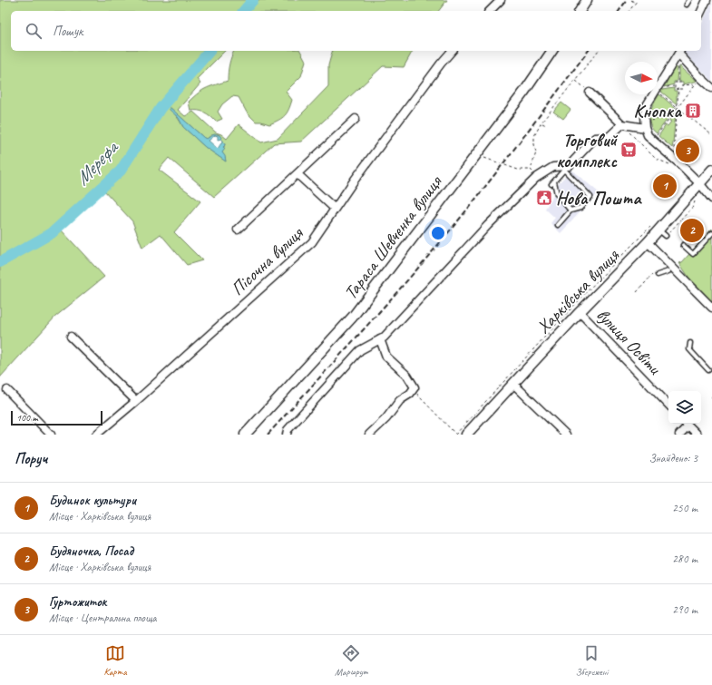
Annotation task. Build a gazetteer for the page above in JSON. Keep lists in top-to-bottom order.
{
  "streets": {
    "street": [
      "Тараса Шевченка вулиця",
      "Пісочна вулиця",
      "Харківська вулиця",
      "вулиця Освіти"
    ]
  },
  "crossings": [
    ["Харківська вулиця", "вулиця Освіти"]
  ],
  "water": ["Мерефа"],
  "places": {
    "building": ["Кнопка"],
    "supermarket": ["Торговий комплекс"],
    "public building": ["Нова Пошта"]
  },
  "scale_bar": "100 m",
  "north": "right",
  "page": {
    "search": "Пошук",
    "pins": ["3", "1", "2"],
    "scale": "100 m",
    "heading": ["Поруч", "Знайдено: 3"],
    "list": [
      {
        "mark": "1",
        "name": "Будинок культури",
        "note": "Місце · Харківська вулиця",
        "value": "250 m"
      },
      {
        "mark": "2",
        "name": "Будяночка, Посад",
        "note": "Місце · Харківська вулиця",
        "value": "280 m"
      },
      {
        "mark": "3",
        "name": "Гуртожиток",
        "note": "Місце · Центральна площа",
        "value": "290 m"
      }
    ],
    "nav": ["Карта", "Маршрут", "Збережені"]
  }
}
